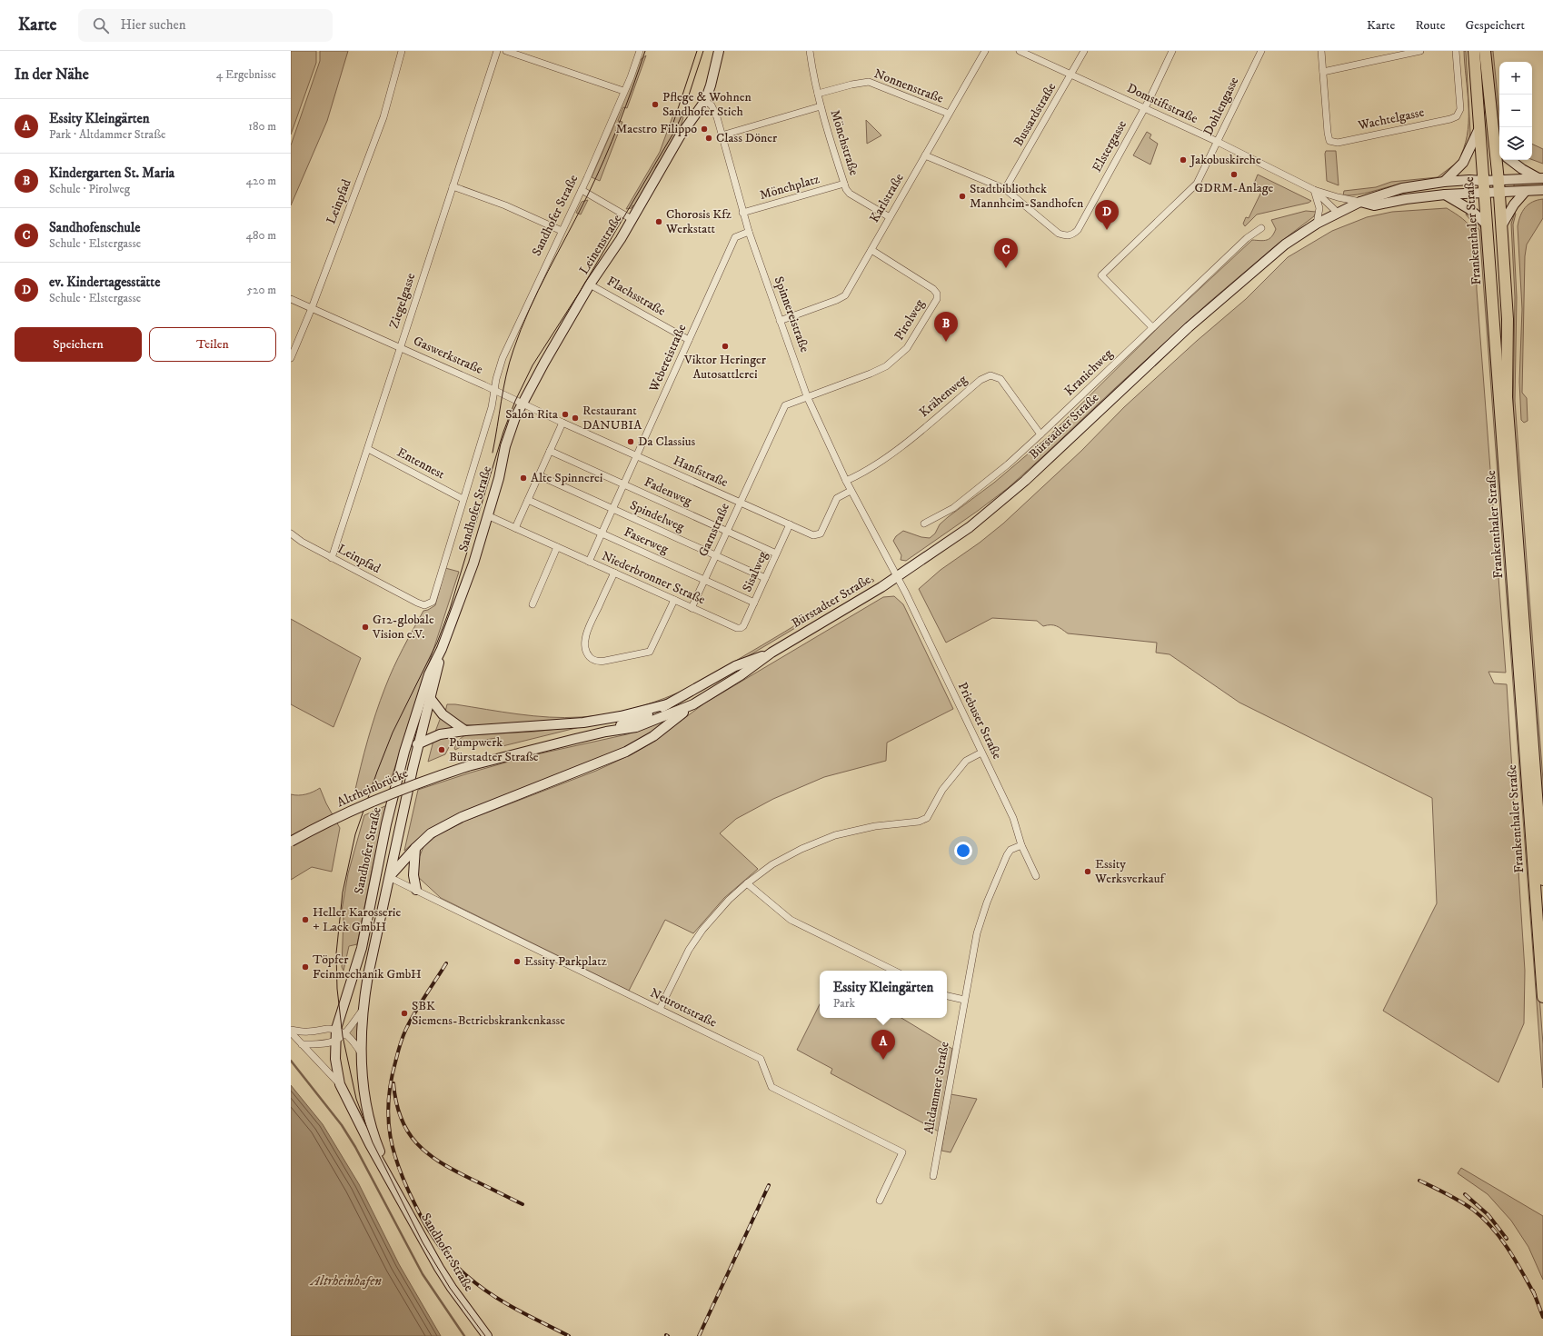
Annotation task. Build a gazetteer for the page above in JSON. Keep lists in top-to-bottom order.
{
  "streets": {
    "main road": [
      "Sandhofer Straße",
      "Frankenthaler Straße",
      "Leinenstraße",
      "Bürstadter Straße",
      "Altrheinbrücke"
    ],
    "street": [
      "Nonnenstraße",
      "Domstiftstraße",
      "Dohlengasse",
      "Bussardstraße",
      "Wachtelgasse",
      "Mönchstraße",
      "Elstergasse",
      "Mönchplatz",
      "Karlstraße",
      "Leinpfad",
      "Flachsstraße",
      "Ziegelgasse",
      "Spinnereistraße",
      "Pirolweg",
      "Gaswerkstraße",
      "Webereistraße",
      "Kranichweg",
      "Krähenweg",
      "Entennest",
      "Hanfstraße",
      "Fadenweg",
      "Spindelweg",
      "Garnstraße",
      "Faserweg",
      "Sisalweg",
      "Niederbronner Straße",
      "Priebuser Straße",
      "Neurottstraße",
      "Altdammer Straße"
    ]
  },
  "crossings": [
    ["Nonnenstraße", "Mönchstraße"],
    ["Nonnenstraße", "Karlstraße"],
    ["Domstiftstraße", "Dohlengasse"],
    ["Domstiftstraße", "Bussardstraße"],
    ["Domstiftstraße", "Elstergasse"],
    ["Dohlengasse", "Kranichweg"],
    ["Bussardstraße", "Elstergasse"],
    ["Mönchstraße", "Mönchplatz"],
    ["Mönchstraße", "Karlstraße"],
    ["Elstergasse", "Karlstraße"],
    ["Mönchplatz", "Spinnereistraße"],
    ["Karlstraße", "Spinnereistraße"],
    ["Karlstraße", "Pirolweg"],
    ["Leinpfad", "Sandhofer Straße"],
    ["Leinpfad", "Ziegelgasse"],
    ["Leinpfad", "Gaswerkstraße"],
    ["Sandhofer Straße", "Leinenstraße"],
    ["Sandhofer Straße", "Gaswerkstraße"],
    ["Sandhofer Straße", "Entennest"],
    ["Sandhofer Straße", "Hanfstraße"],
    ["Sandhofer Straße", "Niederbronner Straße"],
    ["Sandhofer Straße", "Neurottstraße"],
    ["Frankenthaler Straße", "Bürstadter Straße"],
    ["Leinenstraße", "Flachsstraße"],
    ["Leinenstraße", "Spinnereistraße"],
    ["Leinenstraße", "Hanfstraße"],
    ["Flachsstraße", "Webereistraße"],
    ["Ziegelgasse", "Gaswerkstraße"],
    ["Ziegelgasse", "Entennest"],
    ["Spinnereistraße", "Pirolweg"],
    ["Spinnereistraße", "Webereistraße"],
    ["Spinnereistraße", "Krähenweg"],
    ["Spinnereistraße", "Bürstadter Straße"],
    ["Spinnereistraße", "Hanfstraße"],
    ["Spinnereistraße", "Garnstraße"],
    ["Spinnereistraße", "Priebuser Straße"],
    ["Pirolweg", "Garnstraße"],
    ["Webereistraße", "Hanfstraße"],
    ["Webereistraße", "Fadenweg"],
    ["Webereistraße", "Spindelweg"],
    ["Webereistraße", "Faserweg"],
    ["Webereistraße", "Niederbronner Straße"],
    ["Kranichweg", "Krähenweg"],
    ["Bürstadter Straße", "Priebuser Straße"],
    ["Bürstadter Straße", "Altrheinbrücke"],
    ["Hanfstraße", "Garnstraße"],
    ["Hanfstraße", "Sisalweg"],
    ["Fadenweg", "Garnstraße"],
    ["Fadenweg", "Sisalweg"],
    ["Spindelweg", "Garnstraße"],
    ["Spindelweg", "Sisalweg"],
    ["Garnstraße", "Faserweg"],
    ["Garnstraße", "Niederbronner Straße"],
    ["Faserweg", "Sisalweg"],
    ["Sisalweg", "Niederbronner Straße"],
    ["Priebuser Straße", "Altdammer Straße"]
  ],
  "water": ["Altrheinhafen"],
  "places": [
    "Pflege & Wohnen Sandhofer Stich",
    "Maestro Filippo",
    "Class Döner",
    "Jakobuskirche",
    "GDRM-Anlage",
    "Stadtbibliothek Mannheim-Sandhofen",
    "Chorosis Kfz Werkstatt",
    "Viktor Heringer Autosattlerei",
    "Salon Rita",
    "Restaurant DANUBIA",
    "Da Classius",
    "Alte Spinnerei",
    "G12-globale Vision e.V.",
    "Pumpwerk Bürstadter Straße",
    "Essity Werksverkauf",
    "Heller Karosserie + Lack GmbH",
    "Essity Parkplatz",
    "Töpfer Feinmechanik GmbH",
    "SBK Siemens-Betriebskrankenkasse"
  ],
  "page": {
    "header": "Karte",
    "search": "Hier suchen",
    "nav": ["Karte", "Route", "Gespeichert"],
    "heading": ["In der Nähe", "4 Ergebnisse"],
    "map_buttons": ["+", "−"],
    "list": [
      {
        "mark": "A",
        "name": "Essity Kleingärten",
        "note": "Park · Altdammer Straße",
        "value": "180 m"
      },
      {
        "mark": "B",
        "name": "Kindergarten St. Maria",
        "note": "Schule · Pirolweg",
        "value": "420 m"
      },
      {
        "mark": "C",
        "name": "Sandhofenschule",
        "note": "Schule · Elstergasse",
        "value": "480 m"
      },
      {
        "mark": "D",
        "name": "ev. Kindertagesstätte",
        "note": "Schule · Elstergasse",
        "value": "520 m"
      }
    ],
    "pins": [
      "D",
      "C",
      "B",
      "A"
    ],
    "buttons": ["Speichern", "Teilen"],
    "popup": ["Essity Kleingärten", "Park"]
  }
}
